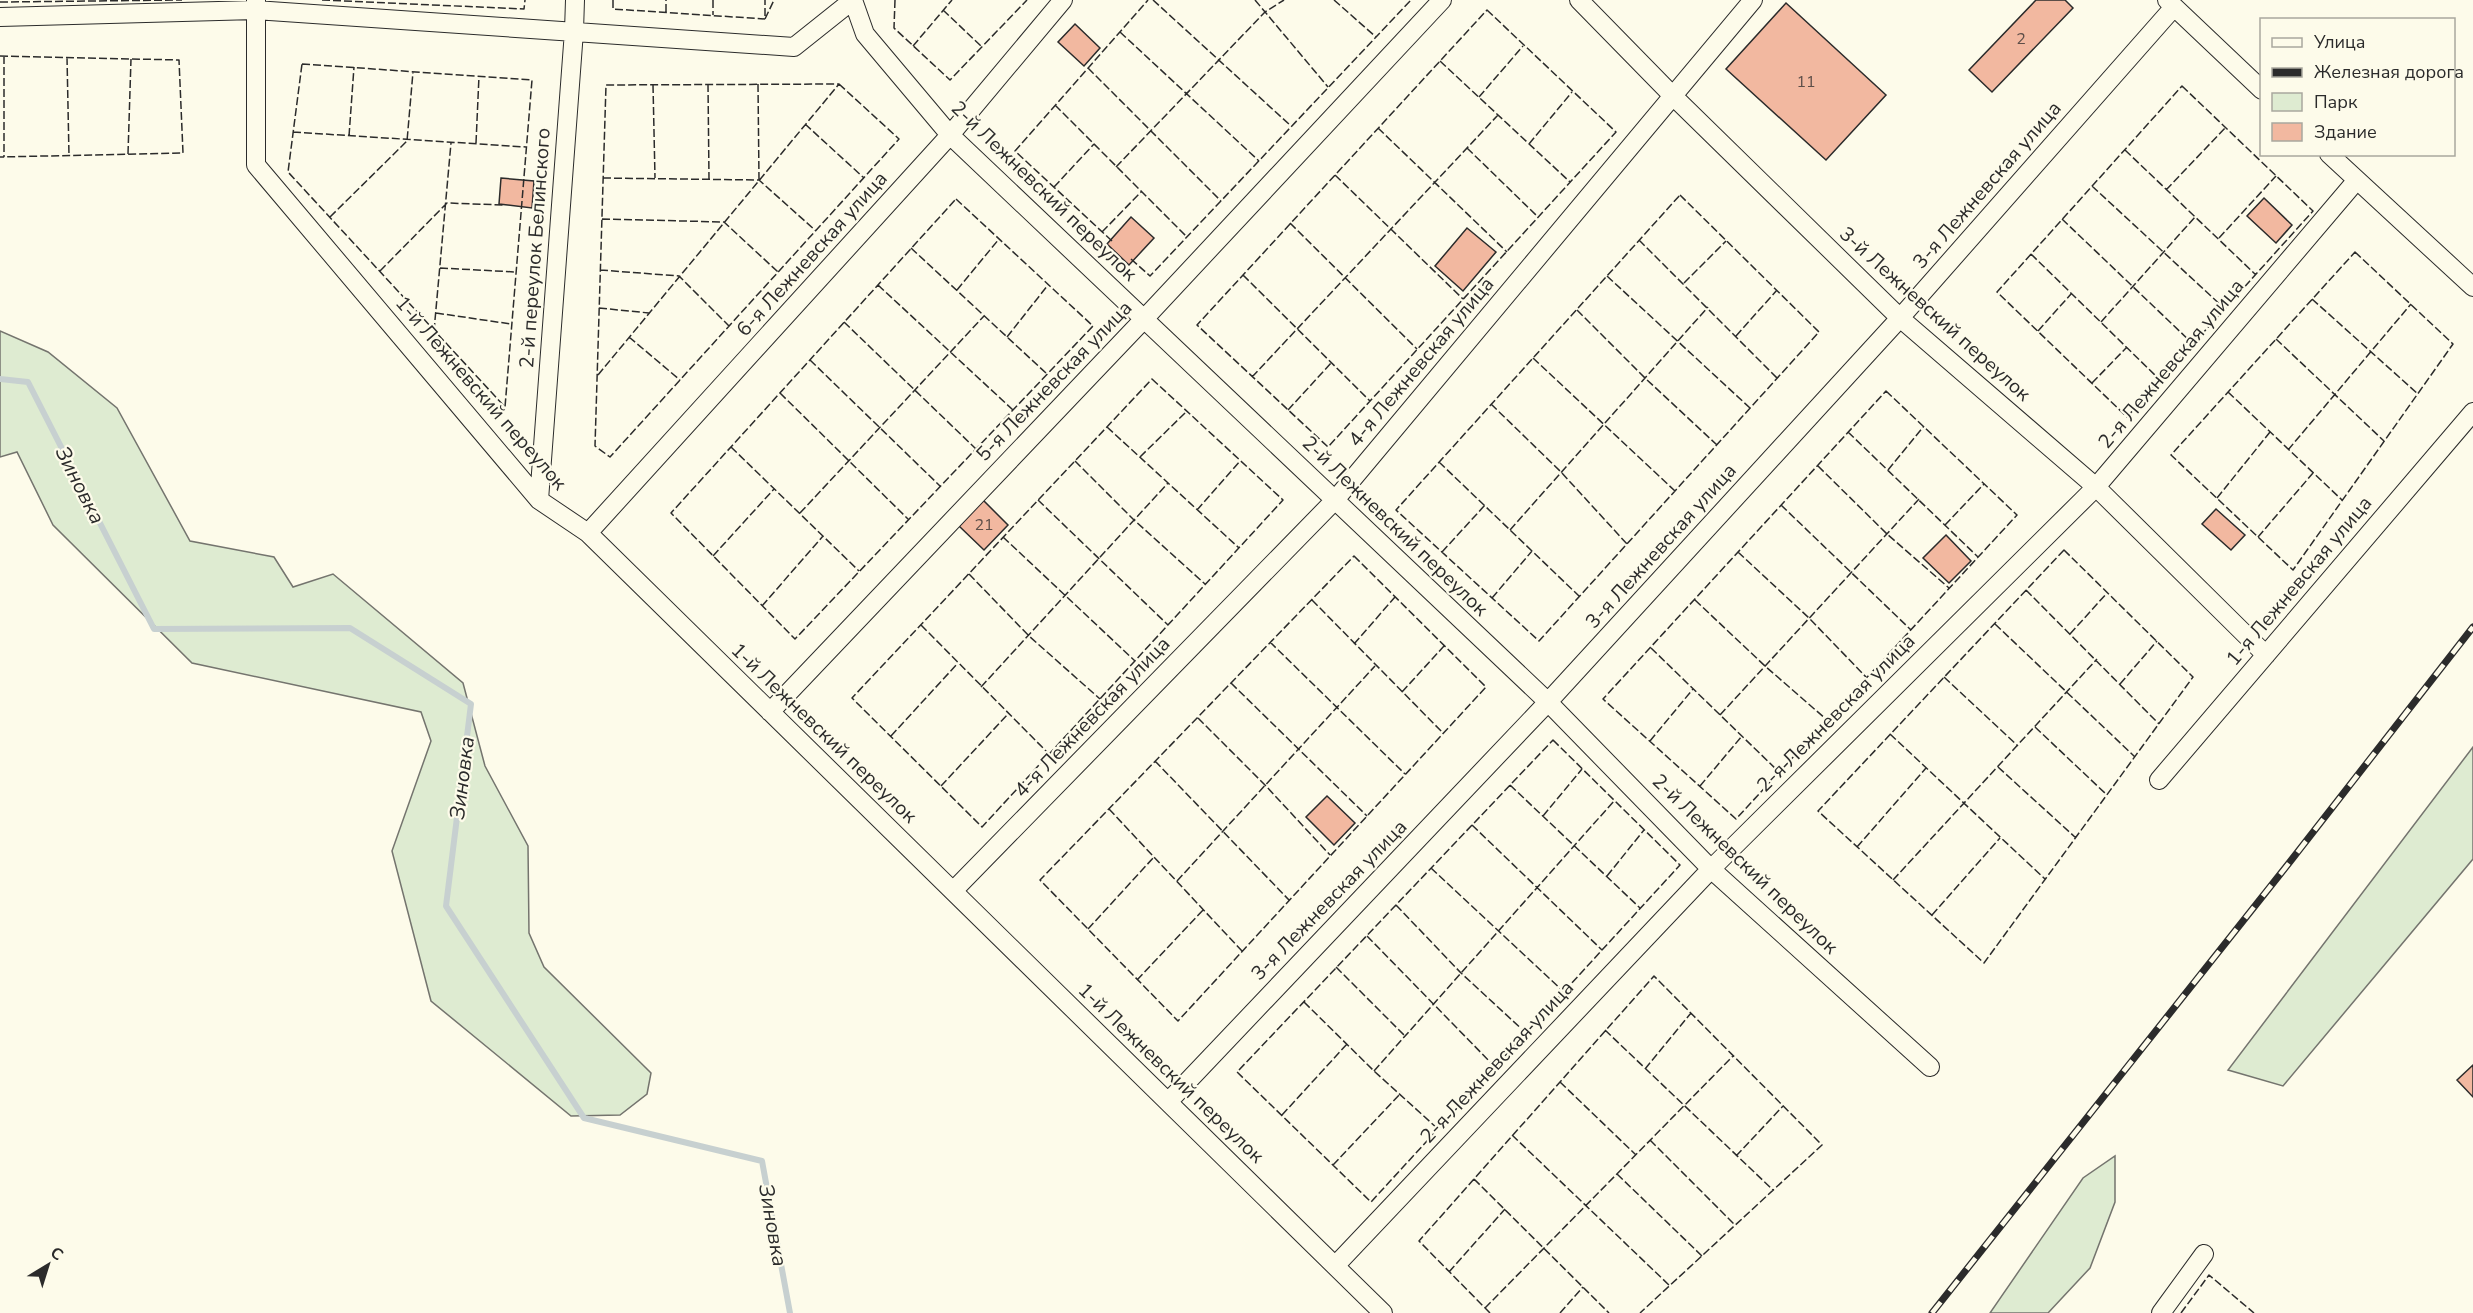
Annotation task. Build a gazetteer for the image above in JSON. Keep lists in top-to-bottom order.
{
  "streets": {
    "street": [
      "3-я Лежневская улица",
      "2-й Лежневский переулок",
      "2-й переулок Белинского",
      "6-я Лежневская улица",
      "3-й Лежневский переулок",
      "4-я Лежневская улица",
      "2-я Лежневская улица",
      "5-я Лежневская улица",
      "1-й Лежневский переулок",
      "1-я Лежневская улица"
    ]
  },
  "crossings": [
    ["3-я Лежневская улица", "2-й Лежневский переулок"],
    ["3-я Лежневская улица", "3-й Лежневский переулок"],
    ["3-я Лежневская улица", "1-й Лежневский переулок"],
    ["2-й Лежневский переулок", "6-я Лежневская улица"],
    ["2-й Лежневский переулок", "4-я Лежневская улица"],
    ["2-й Лежневский переулок", "2-я Лежневская улица"],
    ["2-й Лежневский переулок", "5-я Лежневская улица"],
    ["2-й переулок Белинского", "1-й Лежневский переулок"],
    ["6-я Лежневская улица", "1-й Лежневский переулок"],
    ["3-й Лежневский переулок", "4-я Лежневская улица"],
    ["3-й Лежневский переулок", "2-я Лежневская улица"],
    ["3-й Лежневский переулок", "1-я Лежневская улица"],
    ["4-я Лежневская улица", "1-й Лежневский переулок"],
    ["2-я Лежневская улица", "1-й Лежневский переулок"],
    ["5-я Лежневская улица", "1-й Лежневский переулок"]
  ],
  "water": ["Зиновка"],
  "house_numbers": ["2", "11", "21"],
  "legend": [
    "Улица",
    "Железная дорога",
    "Парк",
    "Здание"
  ],
  "north": "top right"
}
